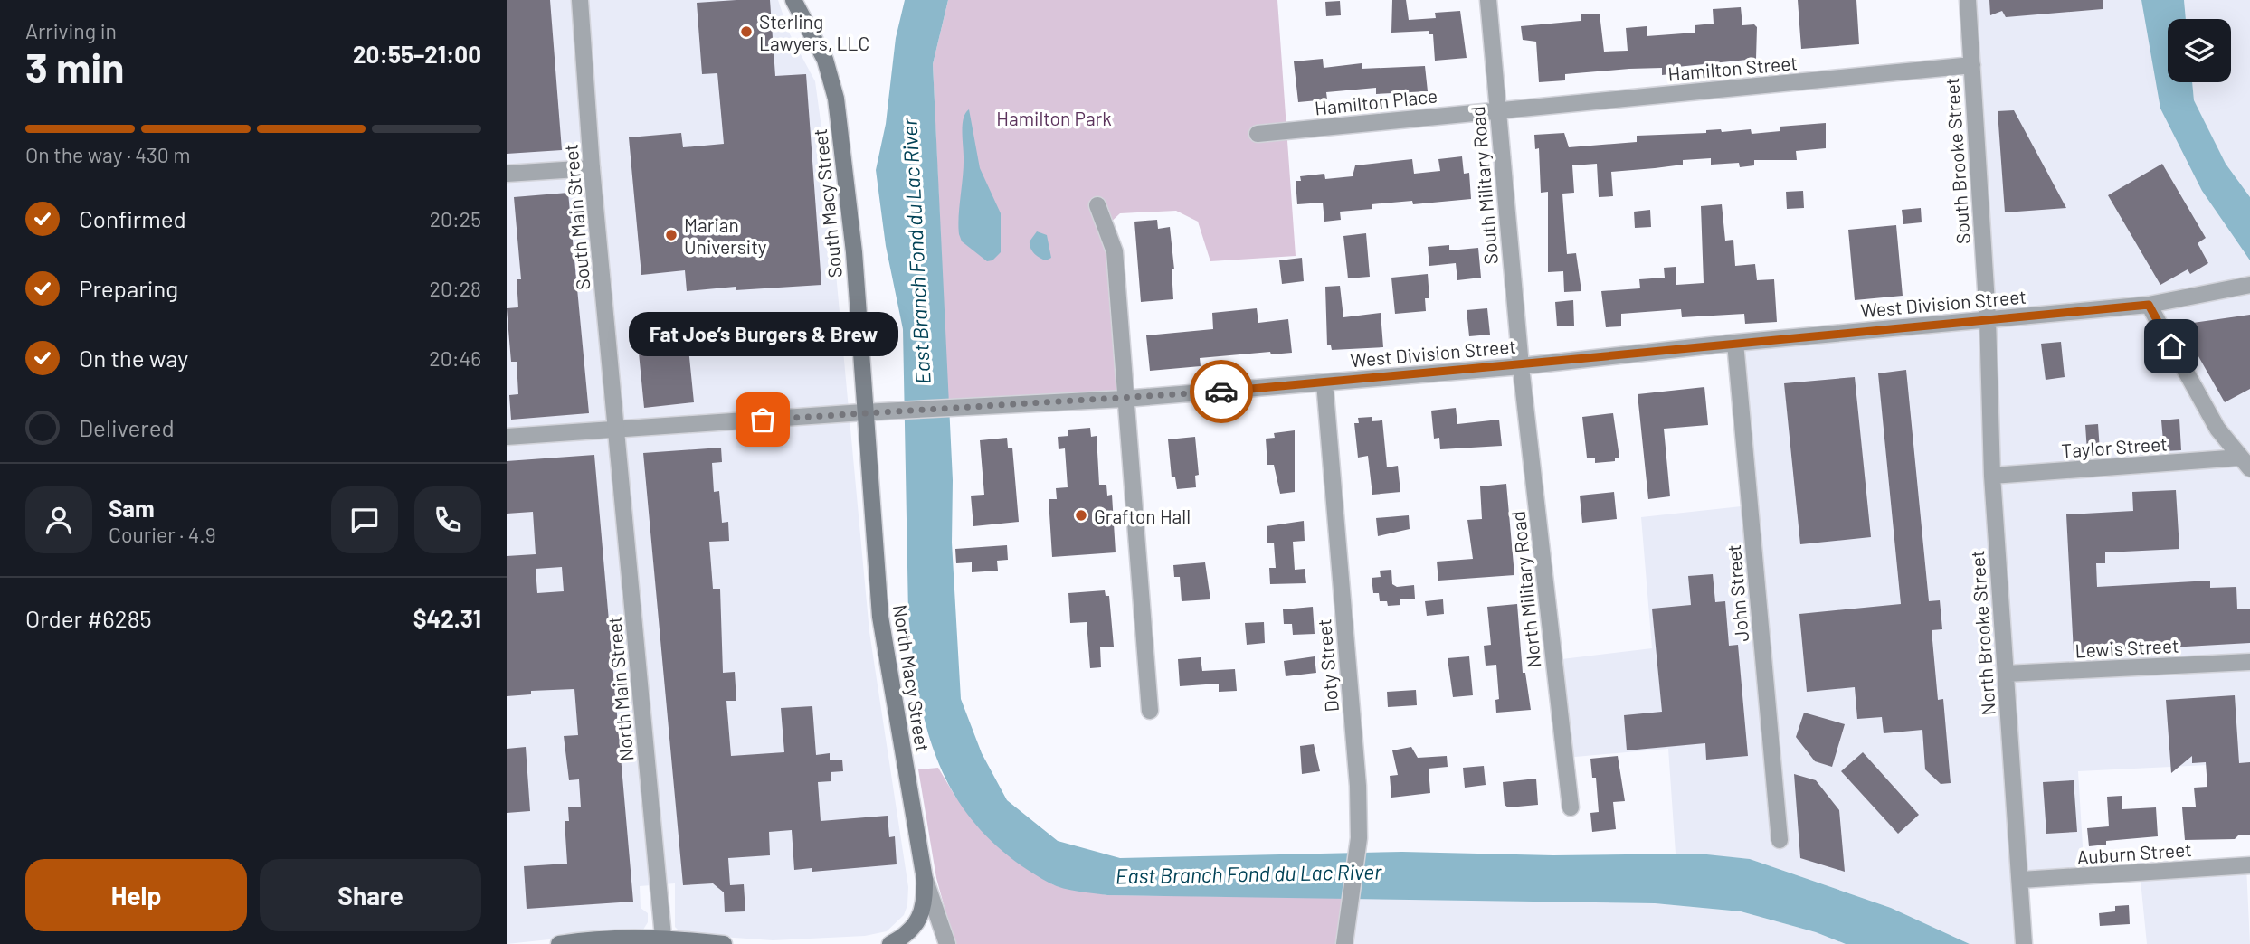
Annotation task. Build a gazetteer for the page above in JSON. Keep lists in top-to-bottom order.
{
  "streets": {
    "main road": ["South Macy Street", "North Macy Street"],
    "street": [
      "Hamilton Street",
      "Hamilton Place",
      "South Brooke Street",
      "South Military Road",
      "South Main Street",
      "West Division Street",
      "Taylor Street",
      "North Military Road",
      "John Street",
      "North Brooke Street",
      "Lewis Street",
      "Doty Street",
      "North Main Street",
      "Auburn Street"
    ]
  },
  "crossings": [
    ["Hamilton Street", "Hamilton Place"],
    ["Hamilton Street", "South Brooke Street"],
    ["Hamilton Street", "South Military Road"],
    ["Hamilton Place", "South Military Road"],
    ["South Brooke Street", "West Division Street"],
    ["South Brooke Street", "North Brooke Street"],
    ["South Military Road", "West Division Street"],
    ["South Military Road", "North Military Road"],
    ["South Macy Street", "West Division Street"],
    ["South Macy Street", "North Macy Street"],
    ["South Main Street", "West Division Street"],
    ["South Main Street", "North Main Street"],
    ["West Division Street", "North Military Road"],
    ["West Division Street", "John Street"],
    ["West Division Street", "North Brooke Street"],
    ["West Division Street", "Doty Street"],
    ["West Division Street", "North Macy Street"],
    ["West Division Street", "North Main Street"],
    ["Taylor Street", "North Brooke Street"],
    ["North Brooke Street", "Lewis Street"],
    ["North Brooke Street", "Auburn Street"]
  ],
  "water": ["East Branch Fond du Lac River"],
  "parks": ["Hamilton Park"],
  "places": [
    "Sterling Lawyers, LLC",
    "Marian University",
    "Fat Joe’s Burgers & Brew",
    "Grafton Hall"
  ],
  "page": {
    "heading": ["3 min", "Arriving in", "20:55–21:00"],
    "panel": [
      "Sam",
      "Courier · 4.9",
      "Order #6285",
      "$42.31"
    ],
    "bar": "On the way · 430 m",
    "list": [
      ["Confirmed", "20:25"],
      ["Preparing", "20:28"],
      ["On the way", "20:46"],
      "Delivered"
    ],
    "bubble": "Fat Joe’s Burgers & Brew",
    "buttons": ["Help", "Share"]
  }
}
